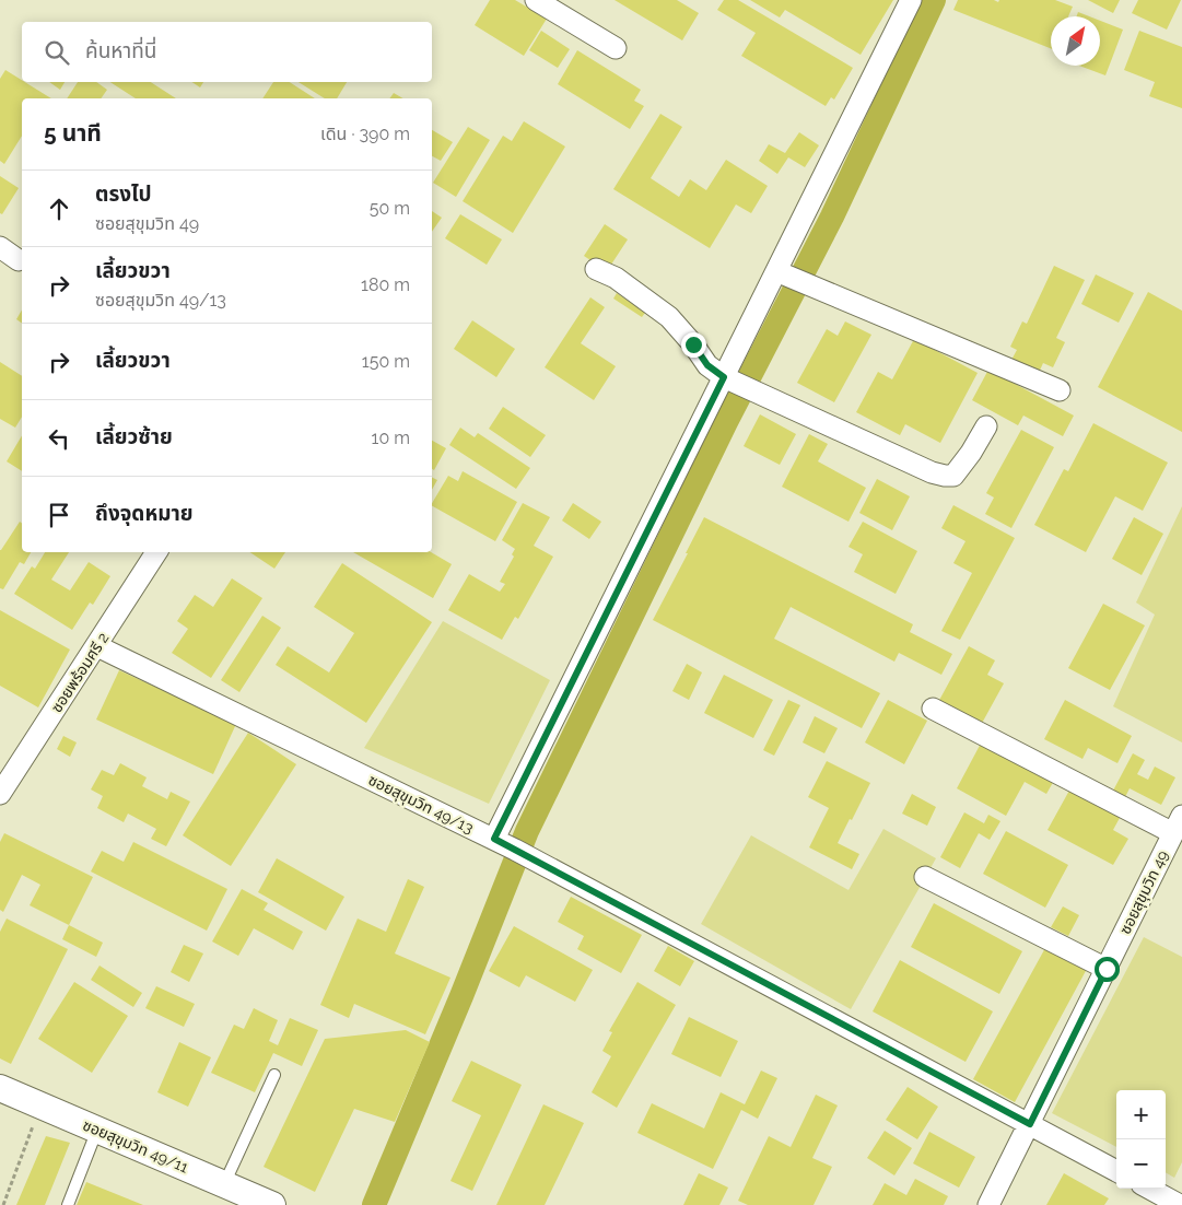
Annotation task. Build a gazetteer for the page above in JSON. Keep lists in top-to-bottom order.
{
  "streets": {
    "street": [
      "ซอยพร้อมศรี 2",
      "ซอยสุขุมวิท 49/13",
      "ซอยสุขุมวิท 49",
      "ซอยสุขุมวิท 49/11"
    ]
  },
  "crossings": [
    ["ซอยพร้อมศรี 2", "ซอยสุขุมวิท 49/13"],
    ["ซอยสุขุมวิท 49/13", "ซอยสุขุมวิท 49"]
  ],
  "north": "top right",
  "page": {
    "search": "ค้นหาที่นี่",
    "heading": ["5 นาที", "เดิน · 390 m"],
    "list": [
      ["ตรงไป", "ซอยสุขุมวิท 49", "50 m"],
      ["เลี้ยวขวา", "ซอยสุขุมวิท 49/13", "180 m"],
      ["เลี้ยวขวา", "150 m"],
      ["เลี้ยวซ้าย", "10 m"],
      "ถึงจุดหมาย"
    ],
    "map_buttons": ["+", "−"]
  }
}
